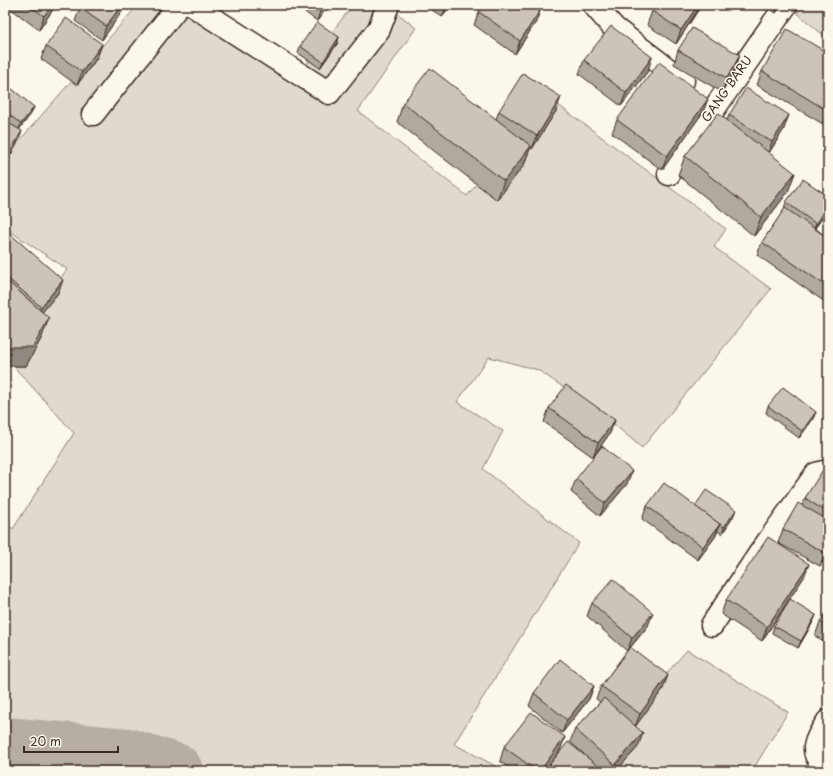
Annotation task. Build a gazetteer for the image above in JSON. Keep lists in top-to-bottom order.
{
  "streets": {
    "street": ["GANG BARU"]
  },
  "scale_bar": "20 m"
}
